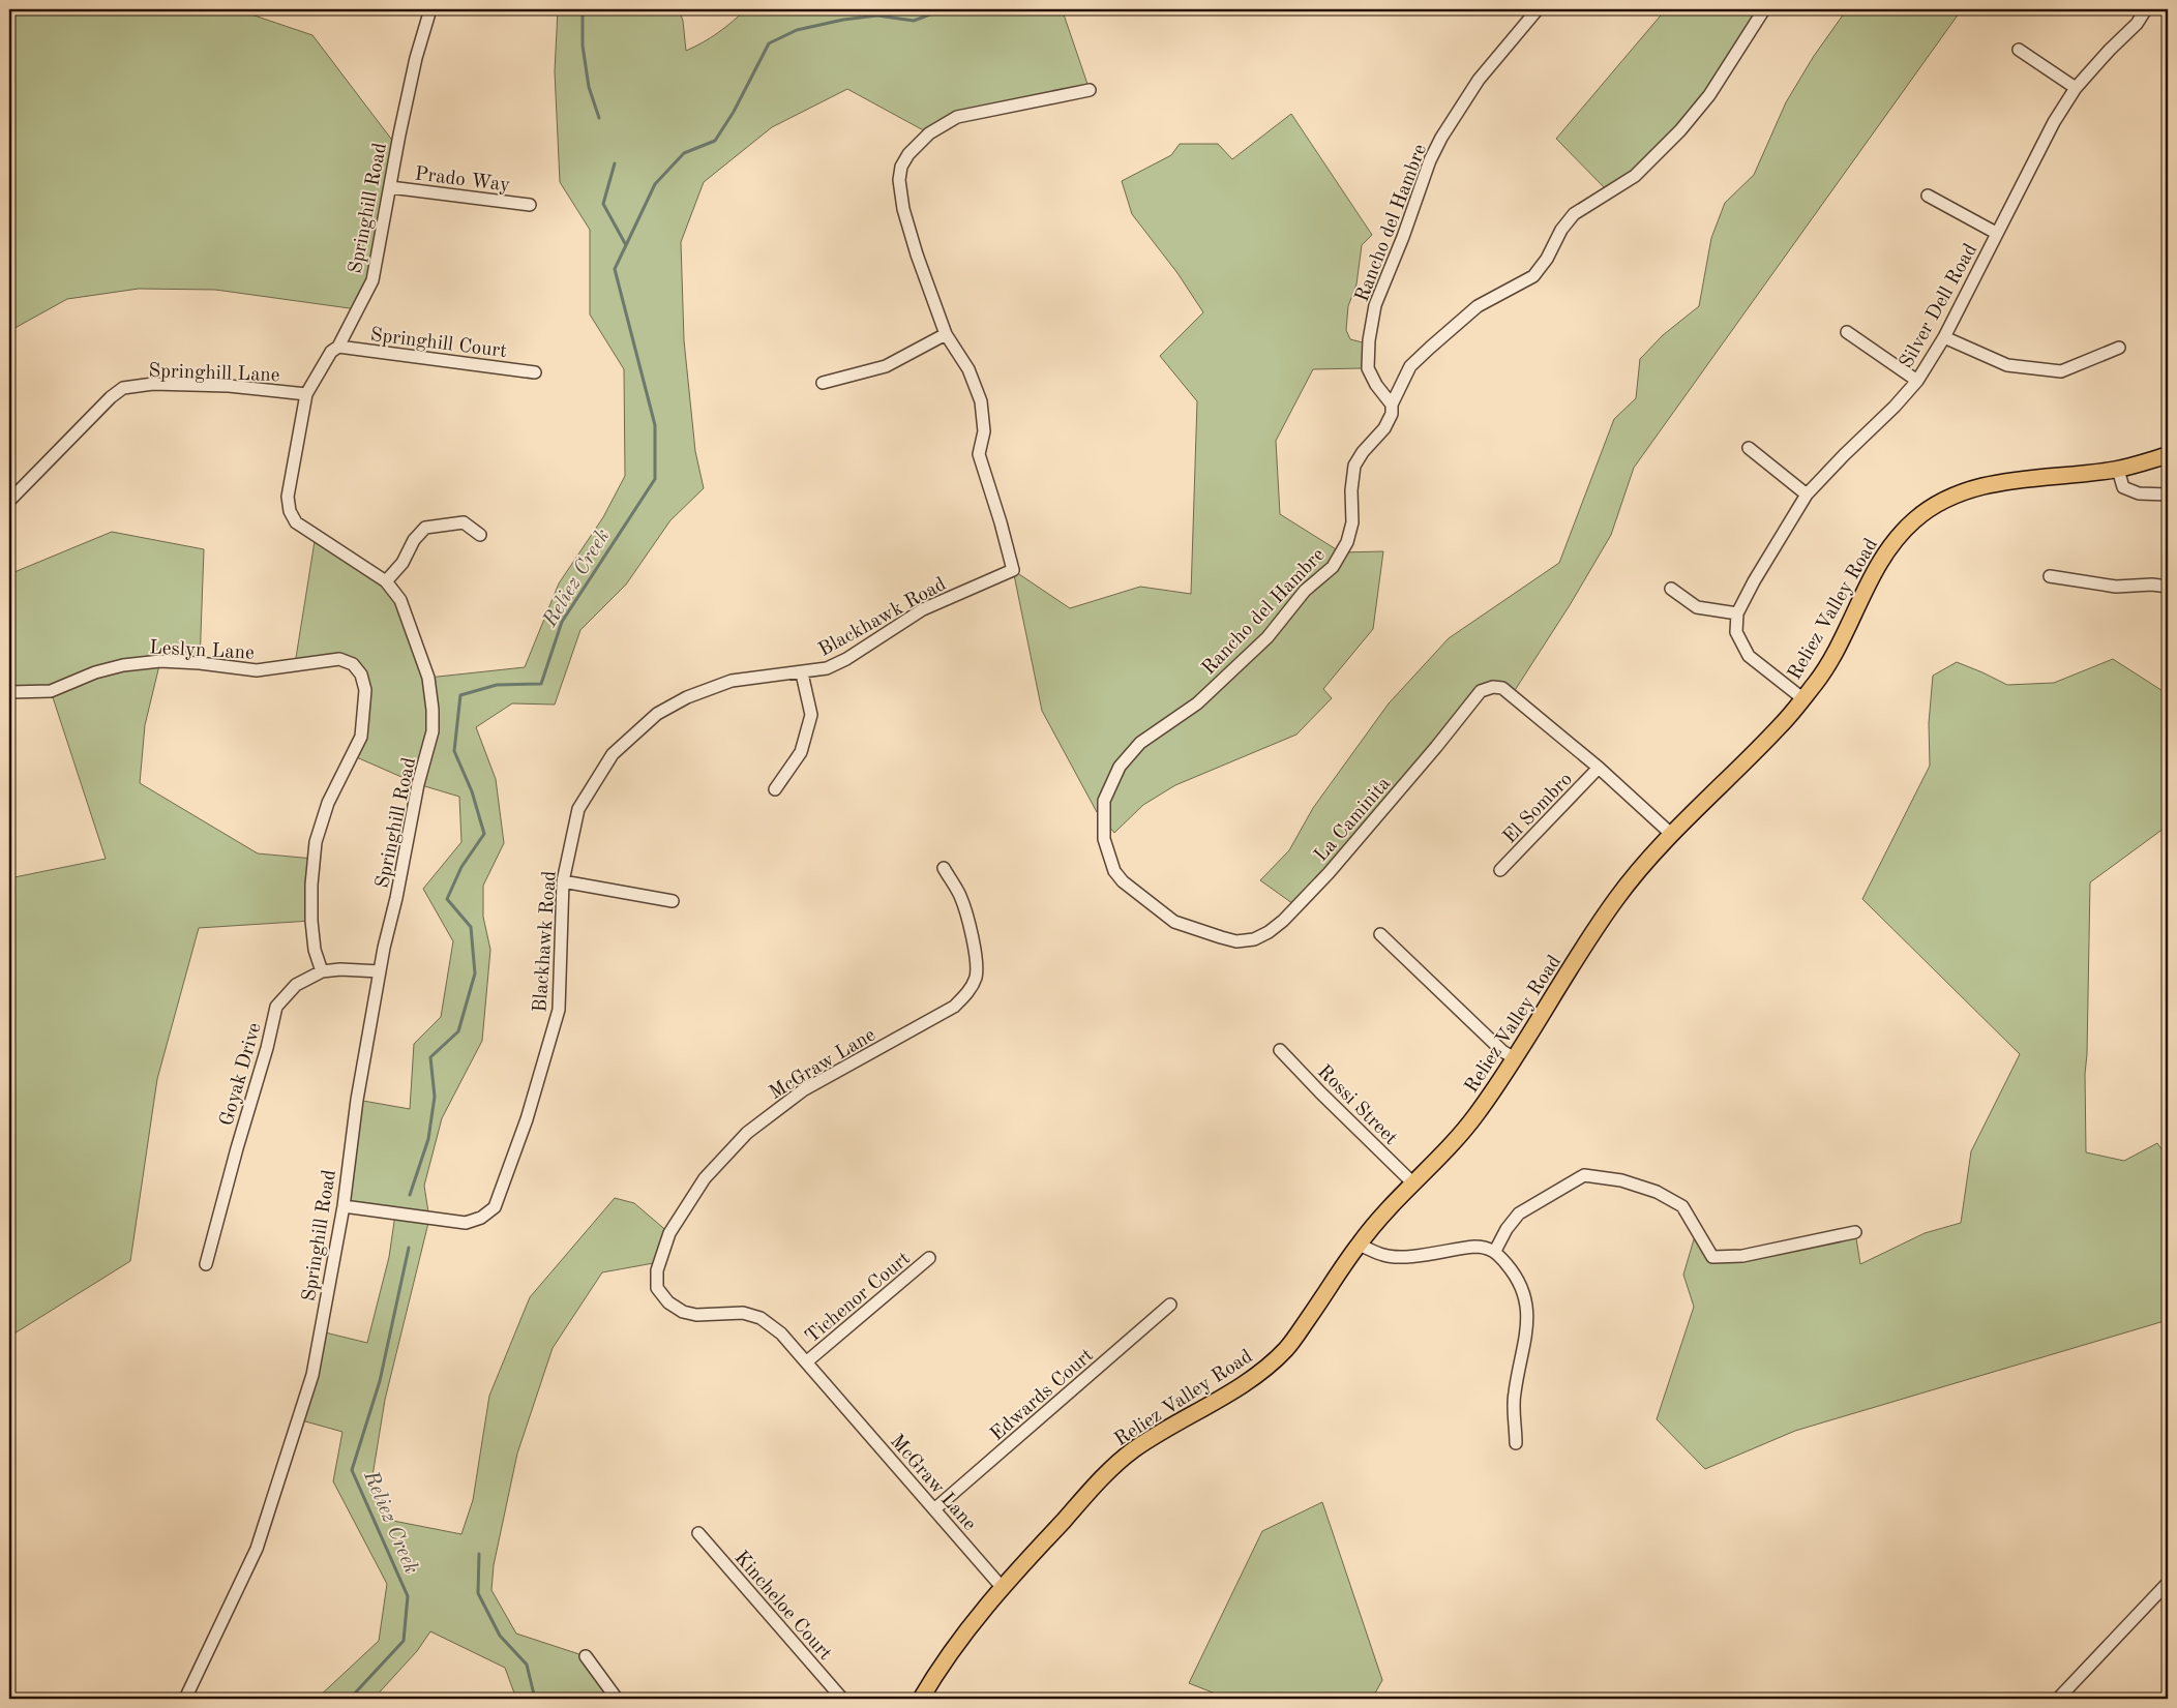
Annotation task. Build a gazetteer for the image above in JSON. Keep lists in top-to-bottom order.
{
  "streets": {
    "main road": ["Reliez Valley Road"],
    "street": [
      "Prado Way",
      "Springhill Road",
      "Rancho del Hambre",
      "Silver Dell Road",
      "Springhill Court",
      "Springhill Lane",
      "Blackhawk Road",
      "Leslyn Lane",
      "El Sombro",
      "La Caminita",
      "McGraw Lane",
      "Goyak Drive",
      "Rossi Street",
      "Tichenor Court",
      "Edwards Court",
      "Kincheloe Court"
    ]
  },
  "crossings": [
    ["Prado Way", "Springhill Road"],
    ["Springhill Road", "Springhill Court"],
    ["Springhill Road", "Springhill Lane"],
    ["Springhill Road", "Blackhawk Road"],
    ["Springhill Road", "Goyak Drive"],
    ["Rancho del Hambre", "La Caminita"],
    ["Reliez Valley Road", "La Caminita"],
    ["Reliez Valley Road", "McGraw Lane"],
    ["Reliez Valley Road", "Rossi Street"],
    ["Leslyn Lane", "Goyak Drive"],
    ["El Sombro", "La Caminita"],
    ["McGraw Lane", "Tichenor Court"],
    ["McGraw Lane", "Edwards Court"]
  ],
  "water": ["Reliez Creek"]
}
